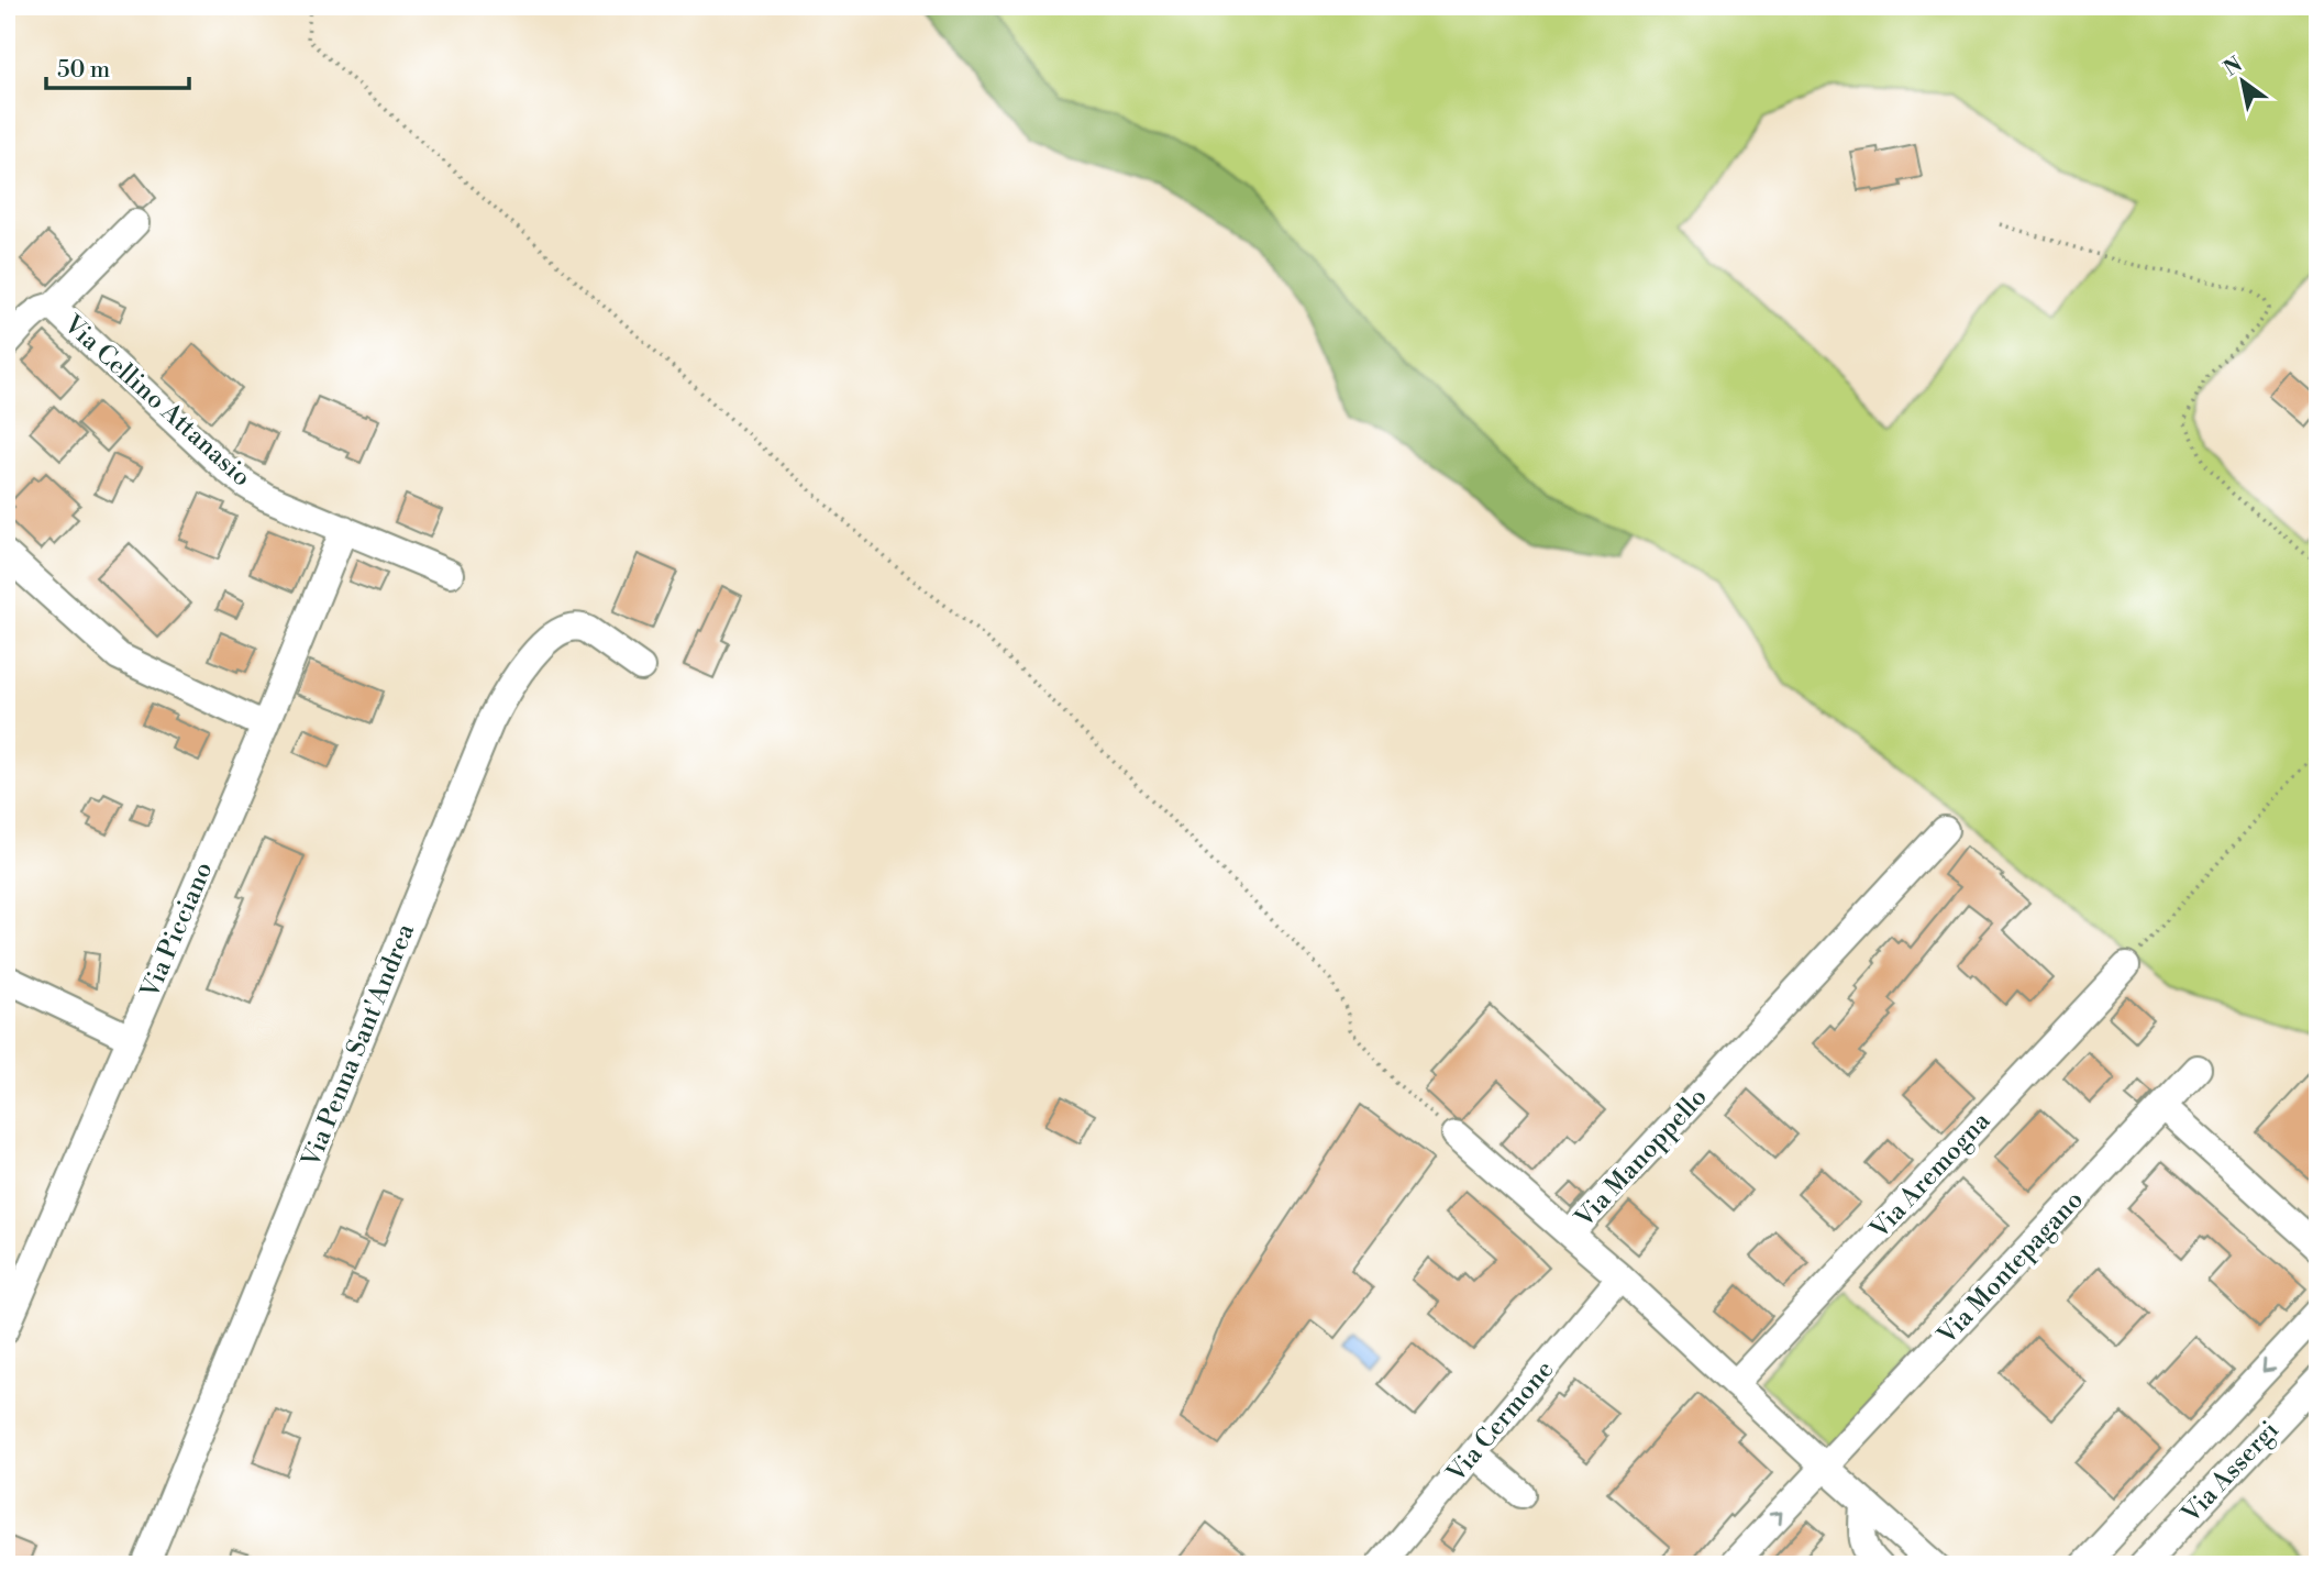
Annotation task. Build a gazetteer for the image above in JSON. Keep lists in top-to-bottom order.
{
  "streets": {
    "street": [
      "Via Cellino Attanasio",
      "Via Picciano",
      "Via Penna Sant'Andrea",
      "Via Manoppello",
      "Via Aremogna",
      "Via Montepagano",
      "Via Cermone",
      "Via Assergi"
    ]
  },
  "crossings": [
    ["Via Cellino Attanasio", "Via Picciano"],
    ["Via Manoppello", "Via Aremogna"],
    ["Via Manoppello", "Via Montepagano"],
    ["Via Manoppello", "Via Cermone"]
  ],
  "scale_bar": "50 m",
  "north": "top left"
}
